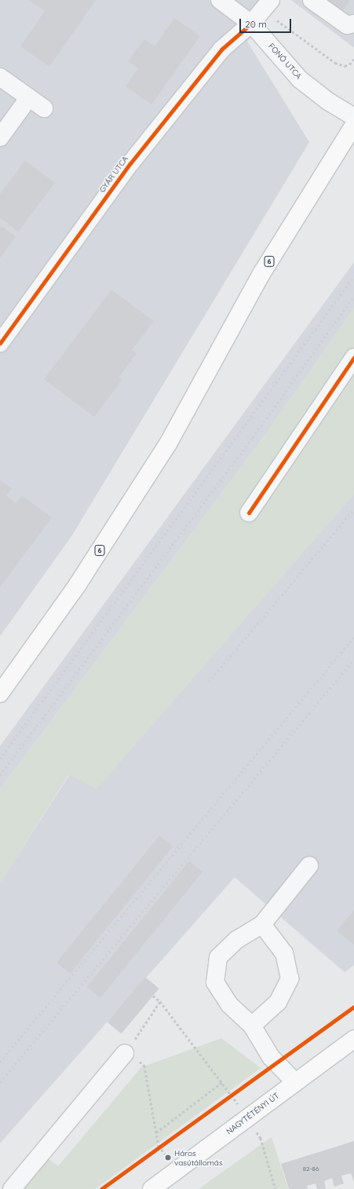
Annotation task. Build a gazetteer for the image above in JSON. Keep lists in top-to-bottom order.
{
  "streets": {
    "main road": ["6", "NAGYTÉTÉNYI ÚT"],
    "street": ["FONÓ UTCA", "GYÁR UTCA"]
  },
  "crossings": [
    ["FONÓ UTCA", "GYÁR UTCA"]
  ],
  "places": ["Háros vasútállomás"],
  "house_numbers": ["82-86"],
  "scale_bar": "20 m"
}
